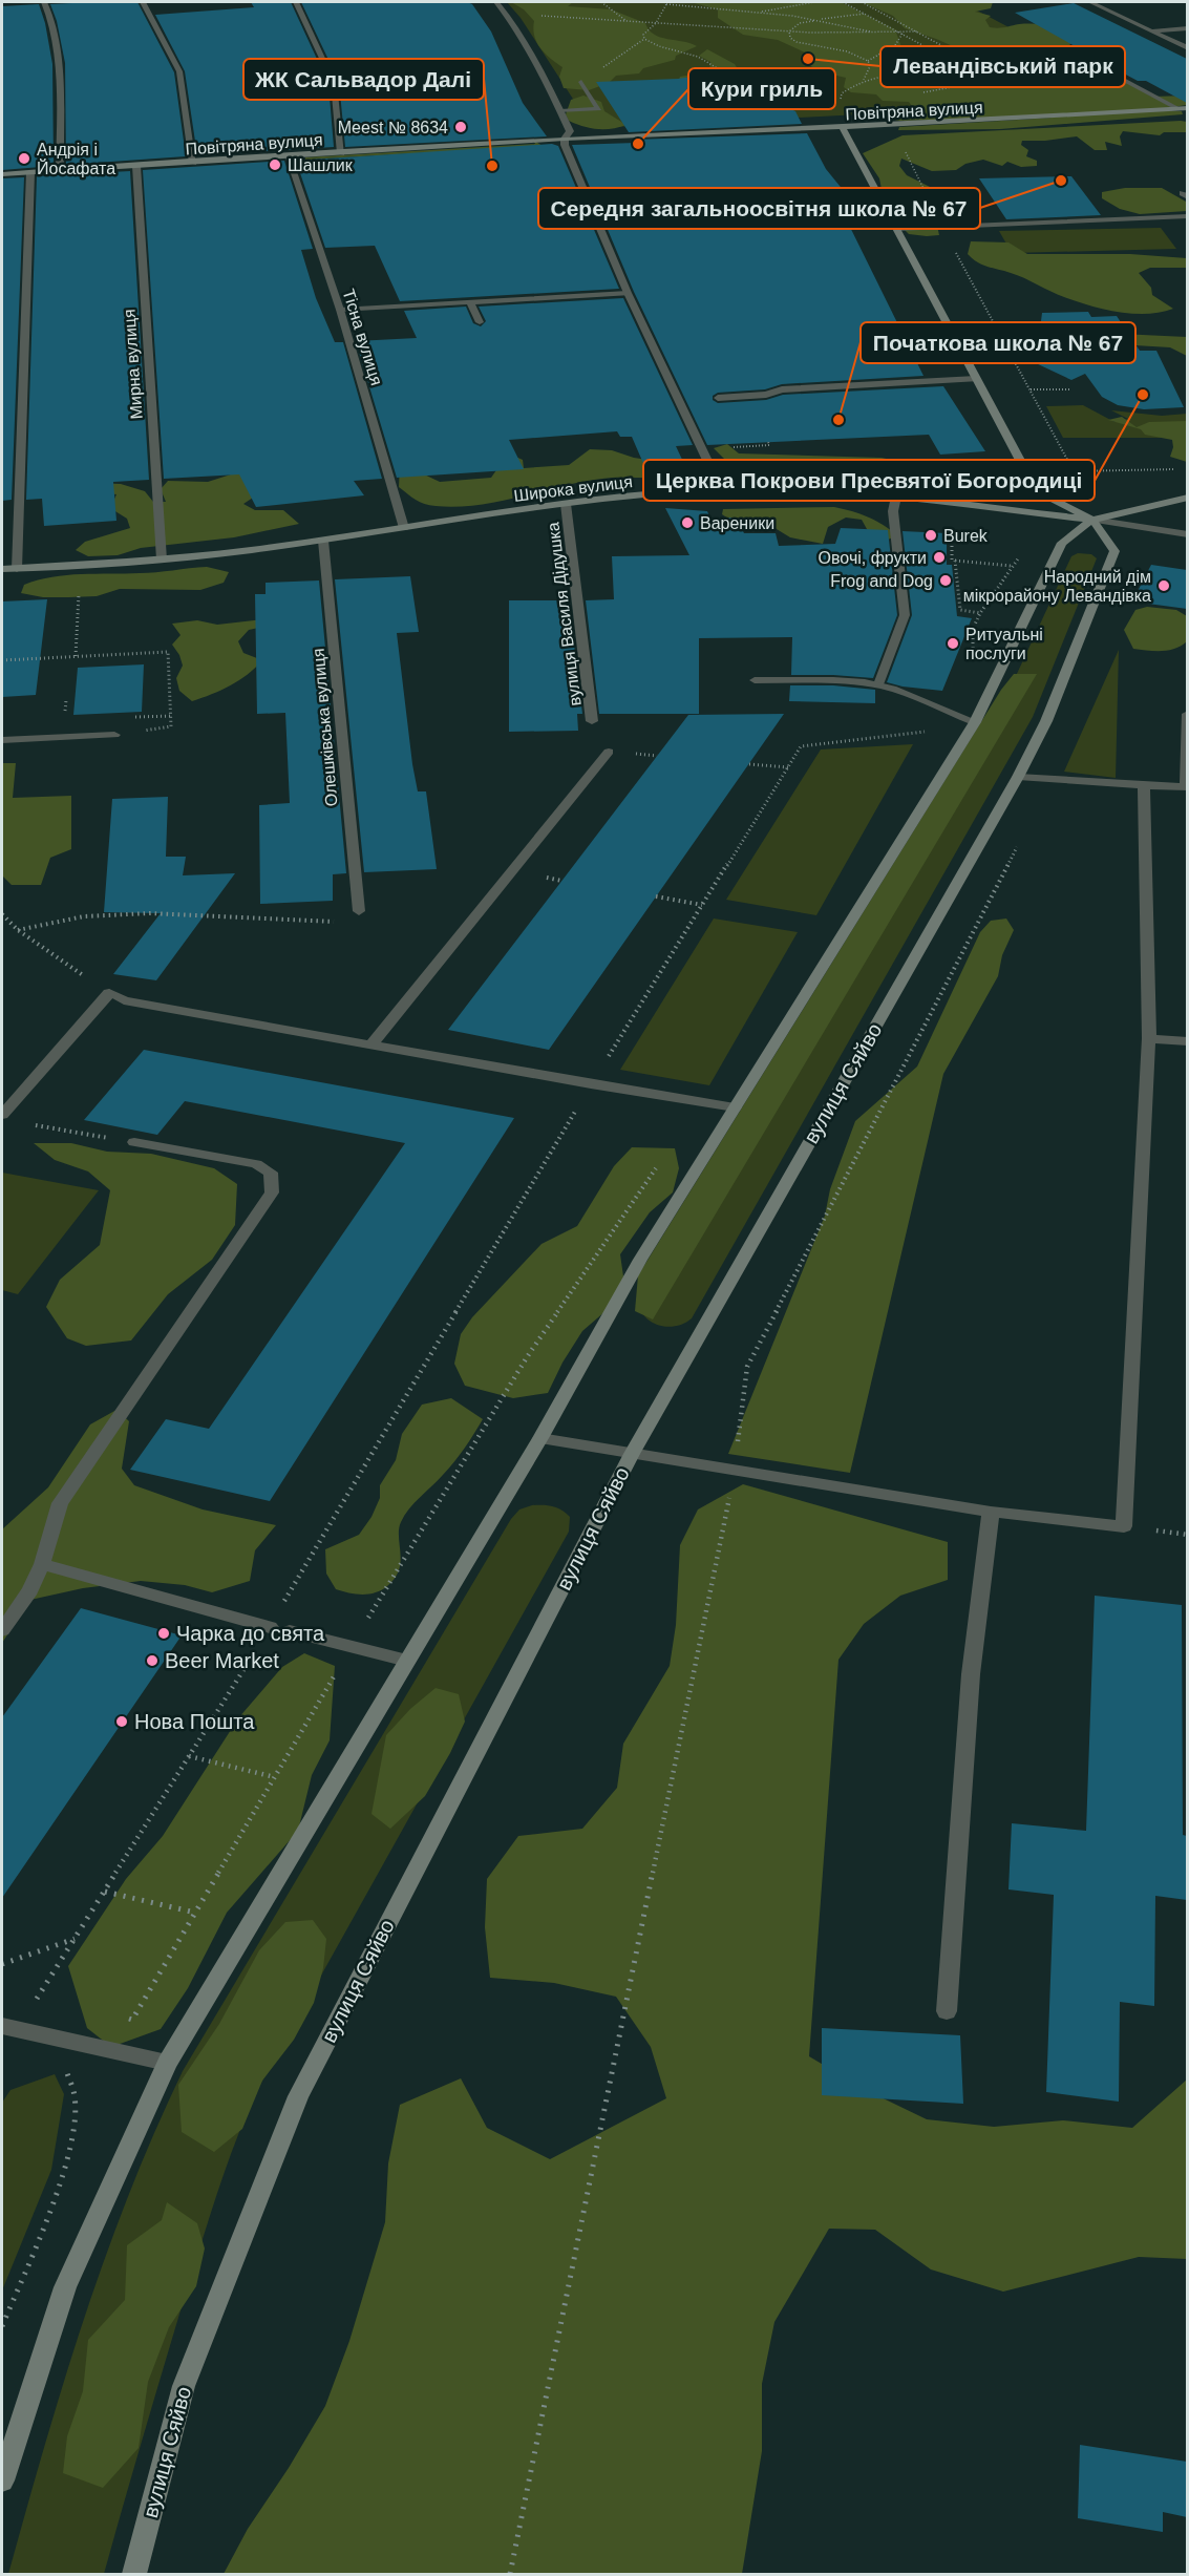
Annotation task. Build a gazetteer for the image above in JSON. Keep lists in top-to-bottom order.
{
  "streets": {
    "main road": ["Повітряна вулиця", "Широка вулиця", "вулиця Сяйво"],
    "street": [
      "Тісна вулиця",
      "Мирна вулиця",
      "вулиця Василя Дідушка",
      "Олешківська вулиця"
    ]
  },
  "crossings": [
    ["Повітряна вулиця", "Тісна вулиця"],
    ["Повітряна вулиця", "Мирна вулиця"],
    ["Повітряна вулиця", "вулиця Сяйво"],
    ["Тісна вулиця", "Широка вулиця"],
    ["Мирна вулиця", "Широка вулиця"],
    ["Широка вулиця", "вулиця Василя Дідушка"],
    ["Широка вулиця", "Олешківська вулиця"],
    ["Широка вулиця", "вулиця Сяйво"]
  ],
  "places": [
    "Левандівський парк",
    "Meest № 8634",
    "Кури гриль",
    "Андрія і Йосафата",
    "Шашлик",
    "ЖК Сальвадор Далі",
    "Середня загальноосвітня школа № 67",
    "Церква Покрови Пресвятої Богородиці",
    "Початкова школа № 67",
    "Вареники",
    "Burek",
    "Овочі, фрукти",
    "Frog and Dog",
    "Народний дім мікрорайону Левандівка",
    "Ритуальні послуги",
    "Чарка до свята",
    "Beer Market",
    "Нова Пошта"
  ]
}
